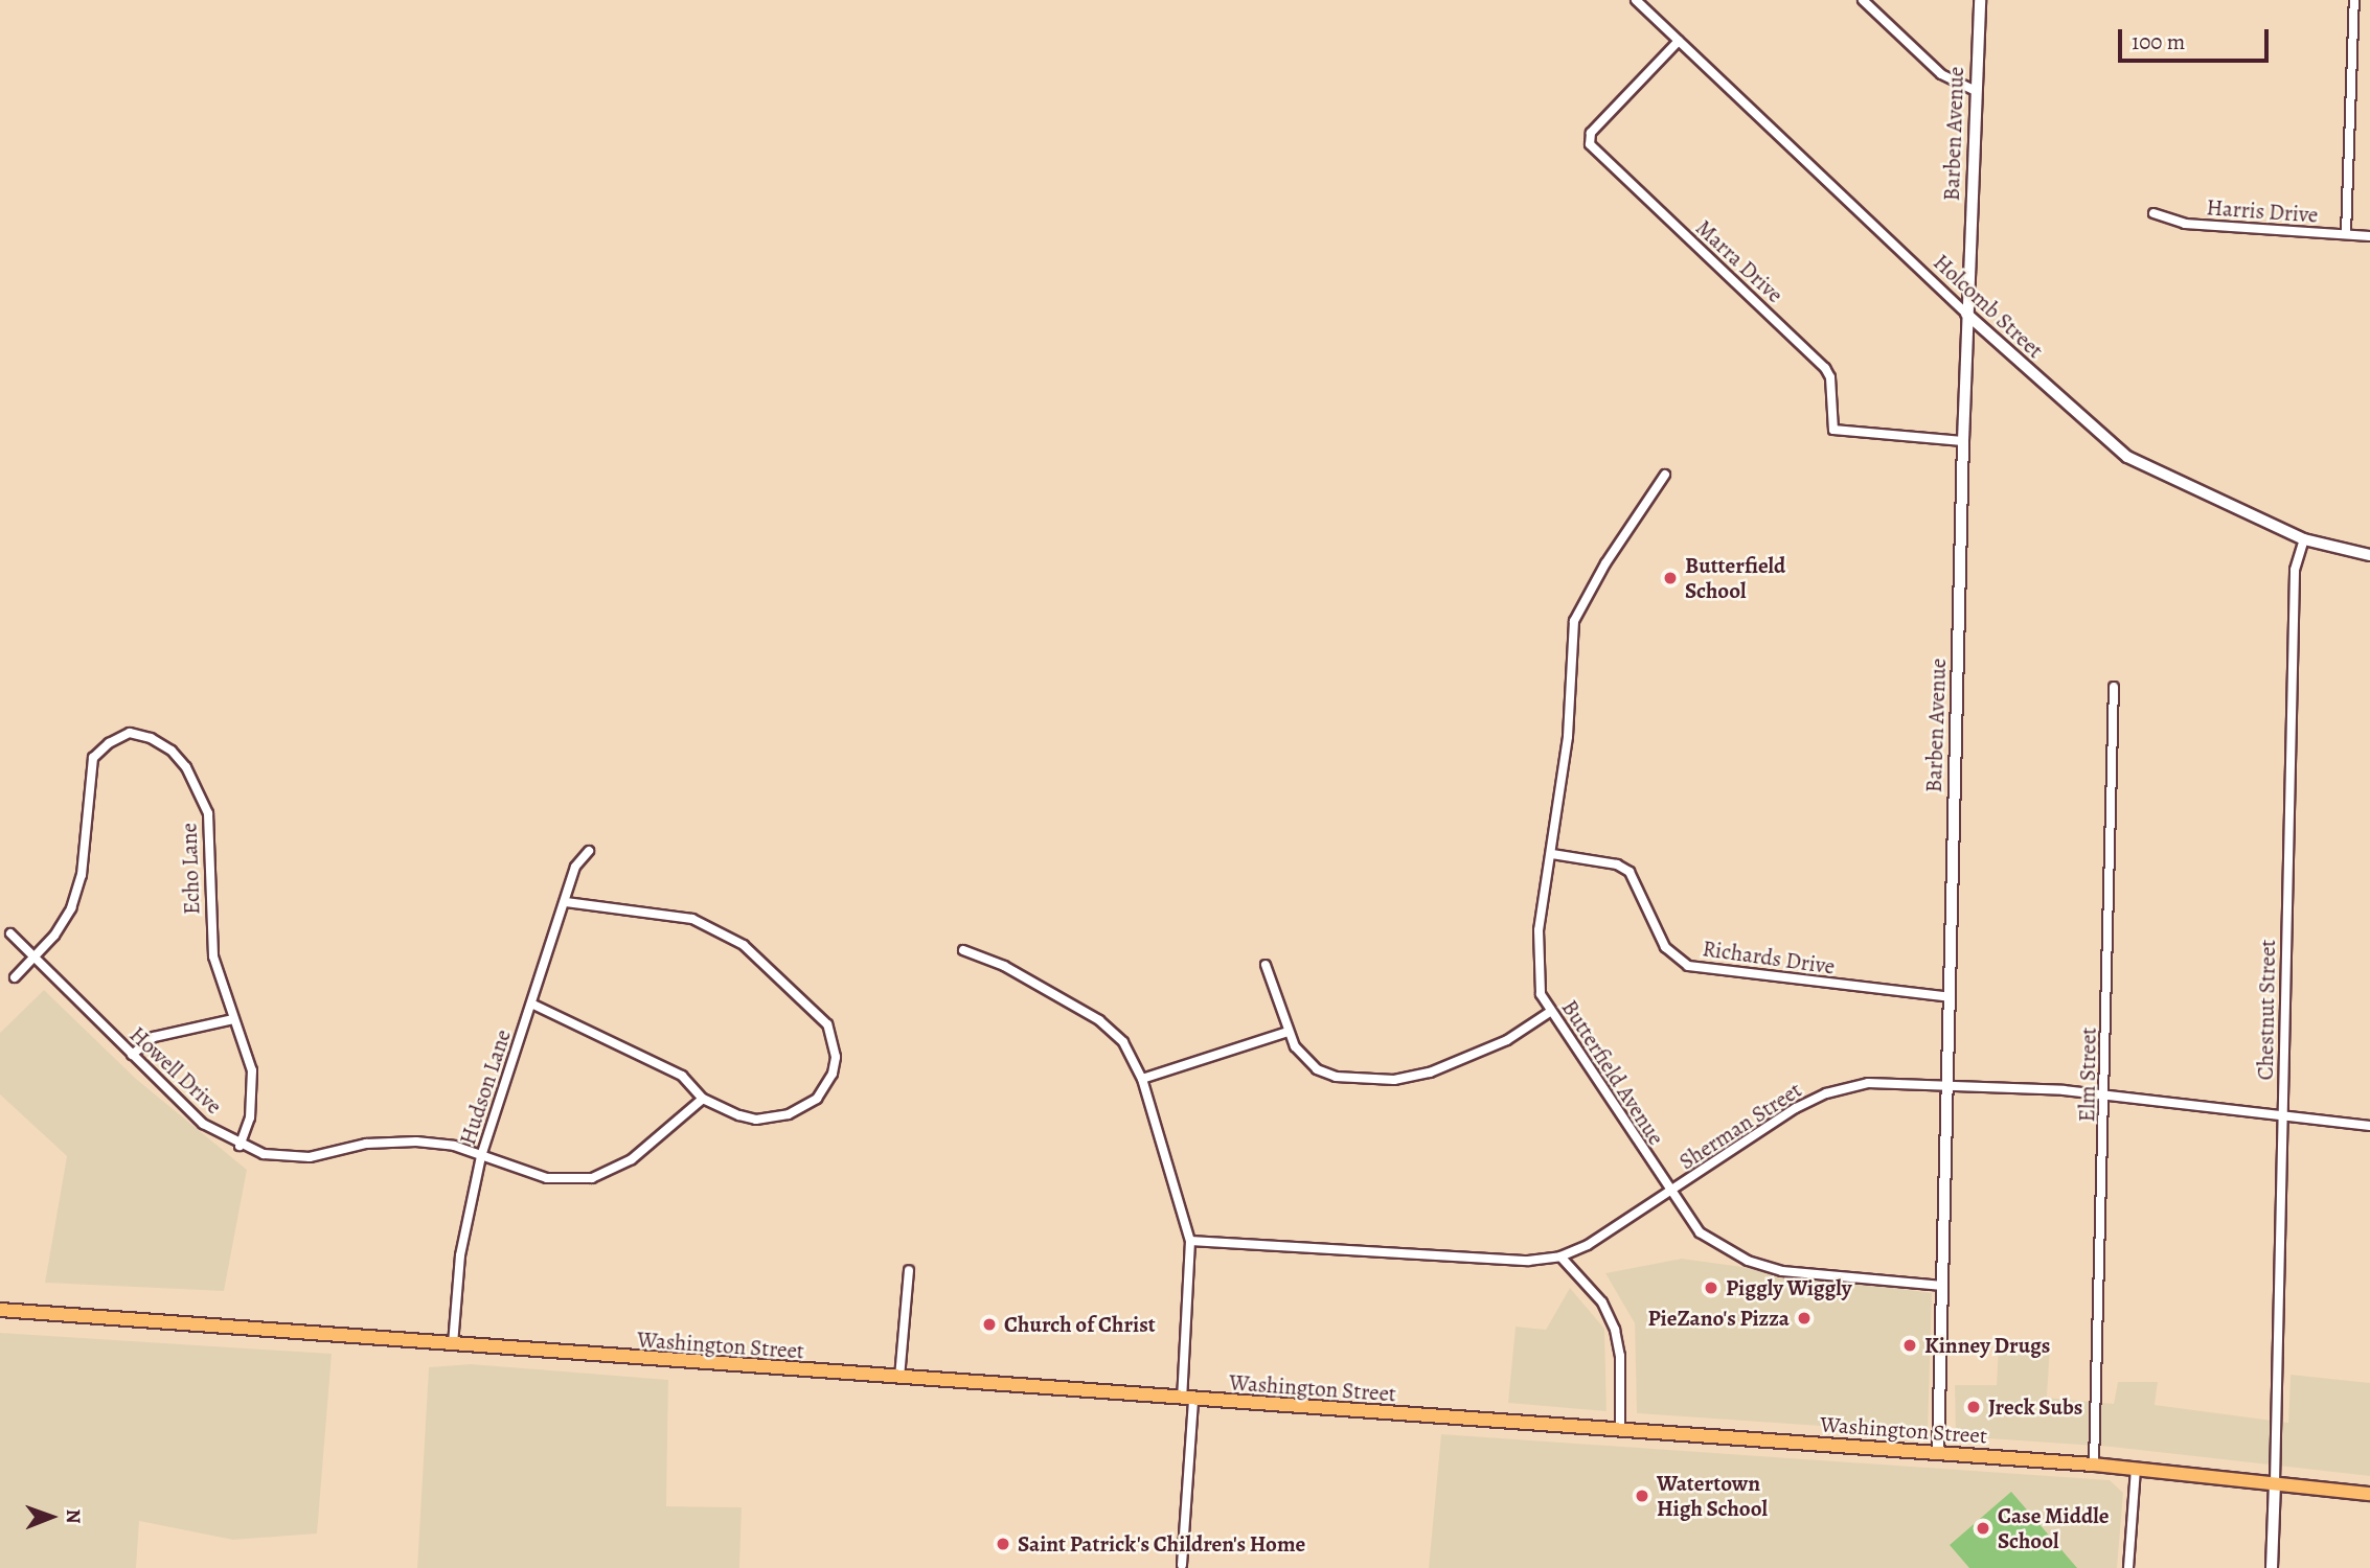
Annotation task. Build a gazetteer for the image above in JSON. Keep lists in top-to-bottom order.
{
  "streets": {
    "main road": ["Washington Street"],
    "street": [
      "Barben Avenue",
      "Harris Drive",
      "Marra Drive",
      "Holcomb Street",
      "Echo Lane",
      "Richards Drive",
      "Chestnut Street",
      "Howell Drive",
      "Butterfield Avenue",
      "Elm Street",
      "Hudson Lane",
      "Sherman Street"
    ]
  },
  "crossings": [
    ["Barben Avenue", "Marra Drive"],
    ["Barben Avenue", "Holcomb Street"],
    ["Barben Avenue", "Richards Drive"],
    ["Barben Avenue", "Butterfield Avenue"],
    ["Barben Avenue", "Sherman Street"],
    ["Barben Avenue", "Washington Street"],
    ["Marra Drive", "Holcomb Street"],
    ["Holcomb Street", "Chestnut Street"],
    ["Echo Lane", "Howell Drive"],
    ["Richards Drive", "Butterfield Avenue"],
    ["Chestnut Street", "Sherman Street"],
    ["Chestnut Street", "Washington Street"],
    ["Howell Drive", "Hudson Lane"],
    ["Butterfield Avenue", "Sherman Street"],
    ["Elm Street", "Sherman Street"],
    ["Elm Street", "Washington Street"],
    ["Hudson Lane", "Washington Street"]
  ],
  "places": [
    "Butterfield School",
    "Piggly Wiggly",
    "PieZano's Pizza",
    "Church of Christ",
    "Kinney Drugs",
    "Jreck Subs",
    "Watertown High School",
    "Case Middle School",
    "Saint Patrick's Children's Home"
  ],
  "scale_bar": "100 m",
  "north": "right"
}
